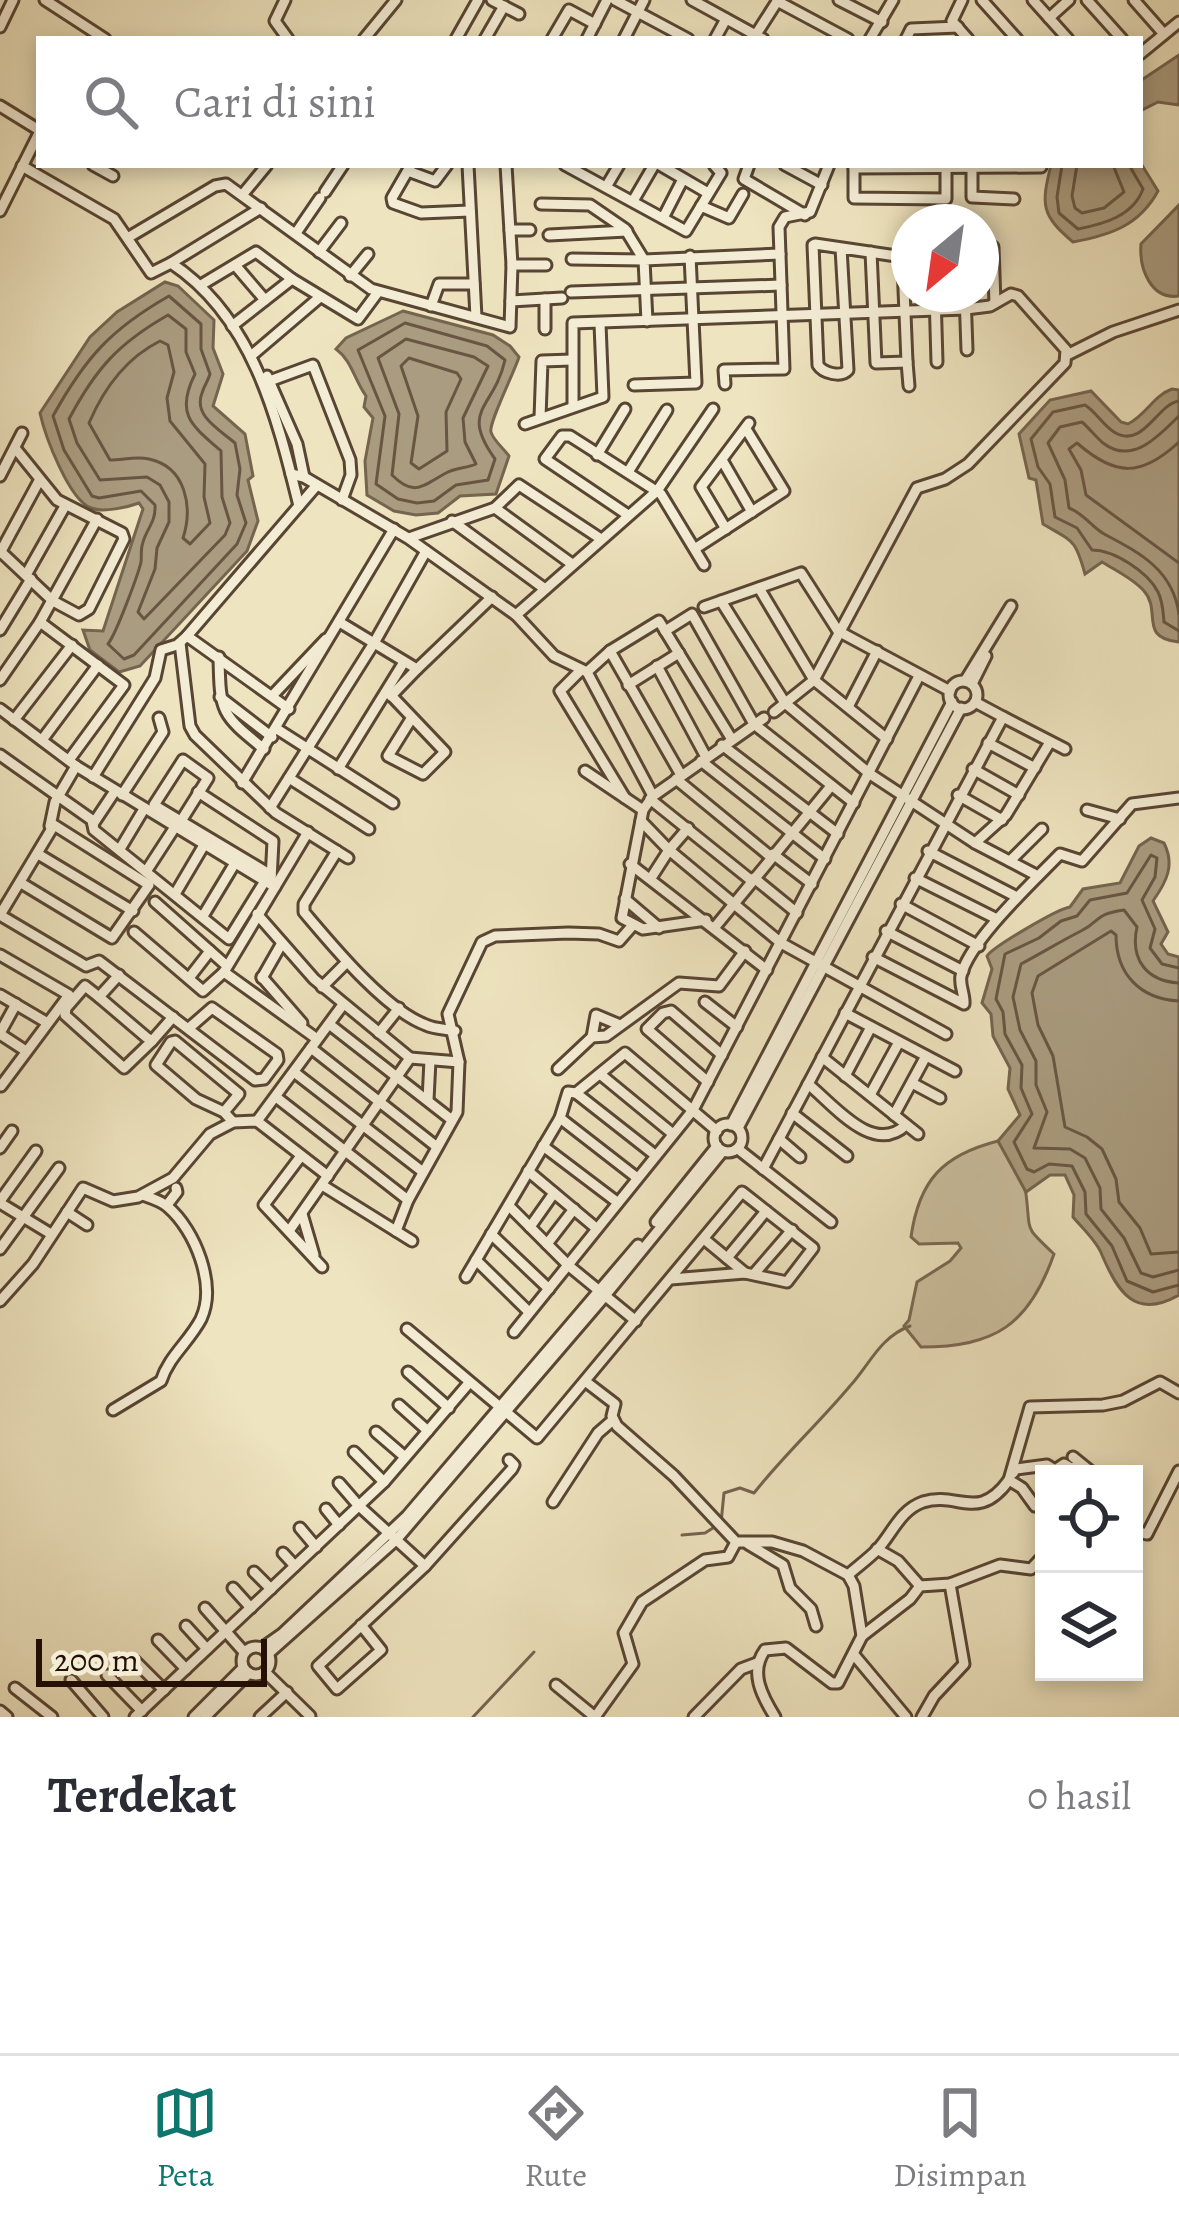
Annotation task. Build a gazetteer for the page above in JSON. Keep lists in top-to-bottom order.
{
  "scale_bar": "200 m",
  "north": "bottom left",
  "page": {
    "search": "Cari di sini",
    "scale": "200 m",
    "heading": ["Terdekat", "0 hasil"],
    "nav": ["Peta", "Rute", "Disimpan"]
  }
}
